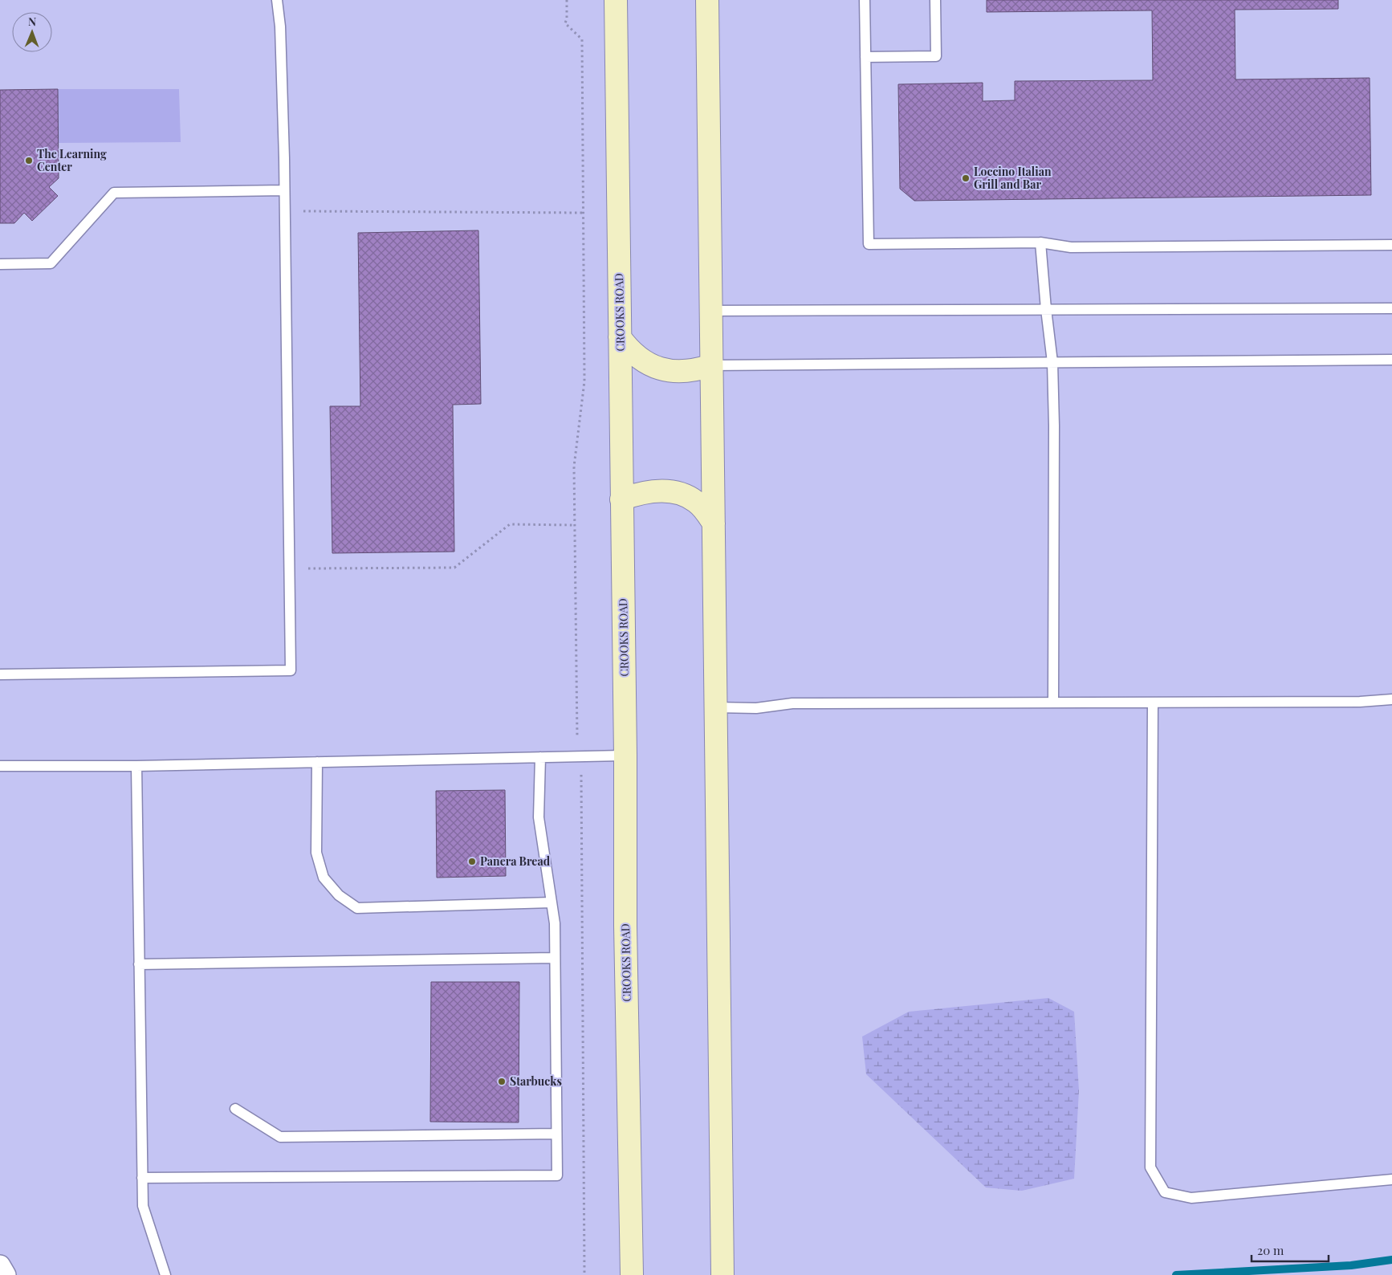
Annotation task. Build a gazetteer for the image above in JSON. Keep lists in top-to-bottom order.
{
  "streets": {
    "main road": ["CROOKS ROAD"]
  },
  "places": [
    "The Learning Center",
    "Loccino Italian Grill and Bar",
    "Panera Bread",
    "Starbucks"
  ],
  "scale_bar": "20 m",
  "north": "top"
}
